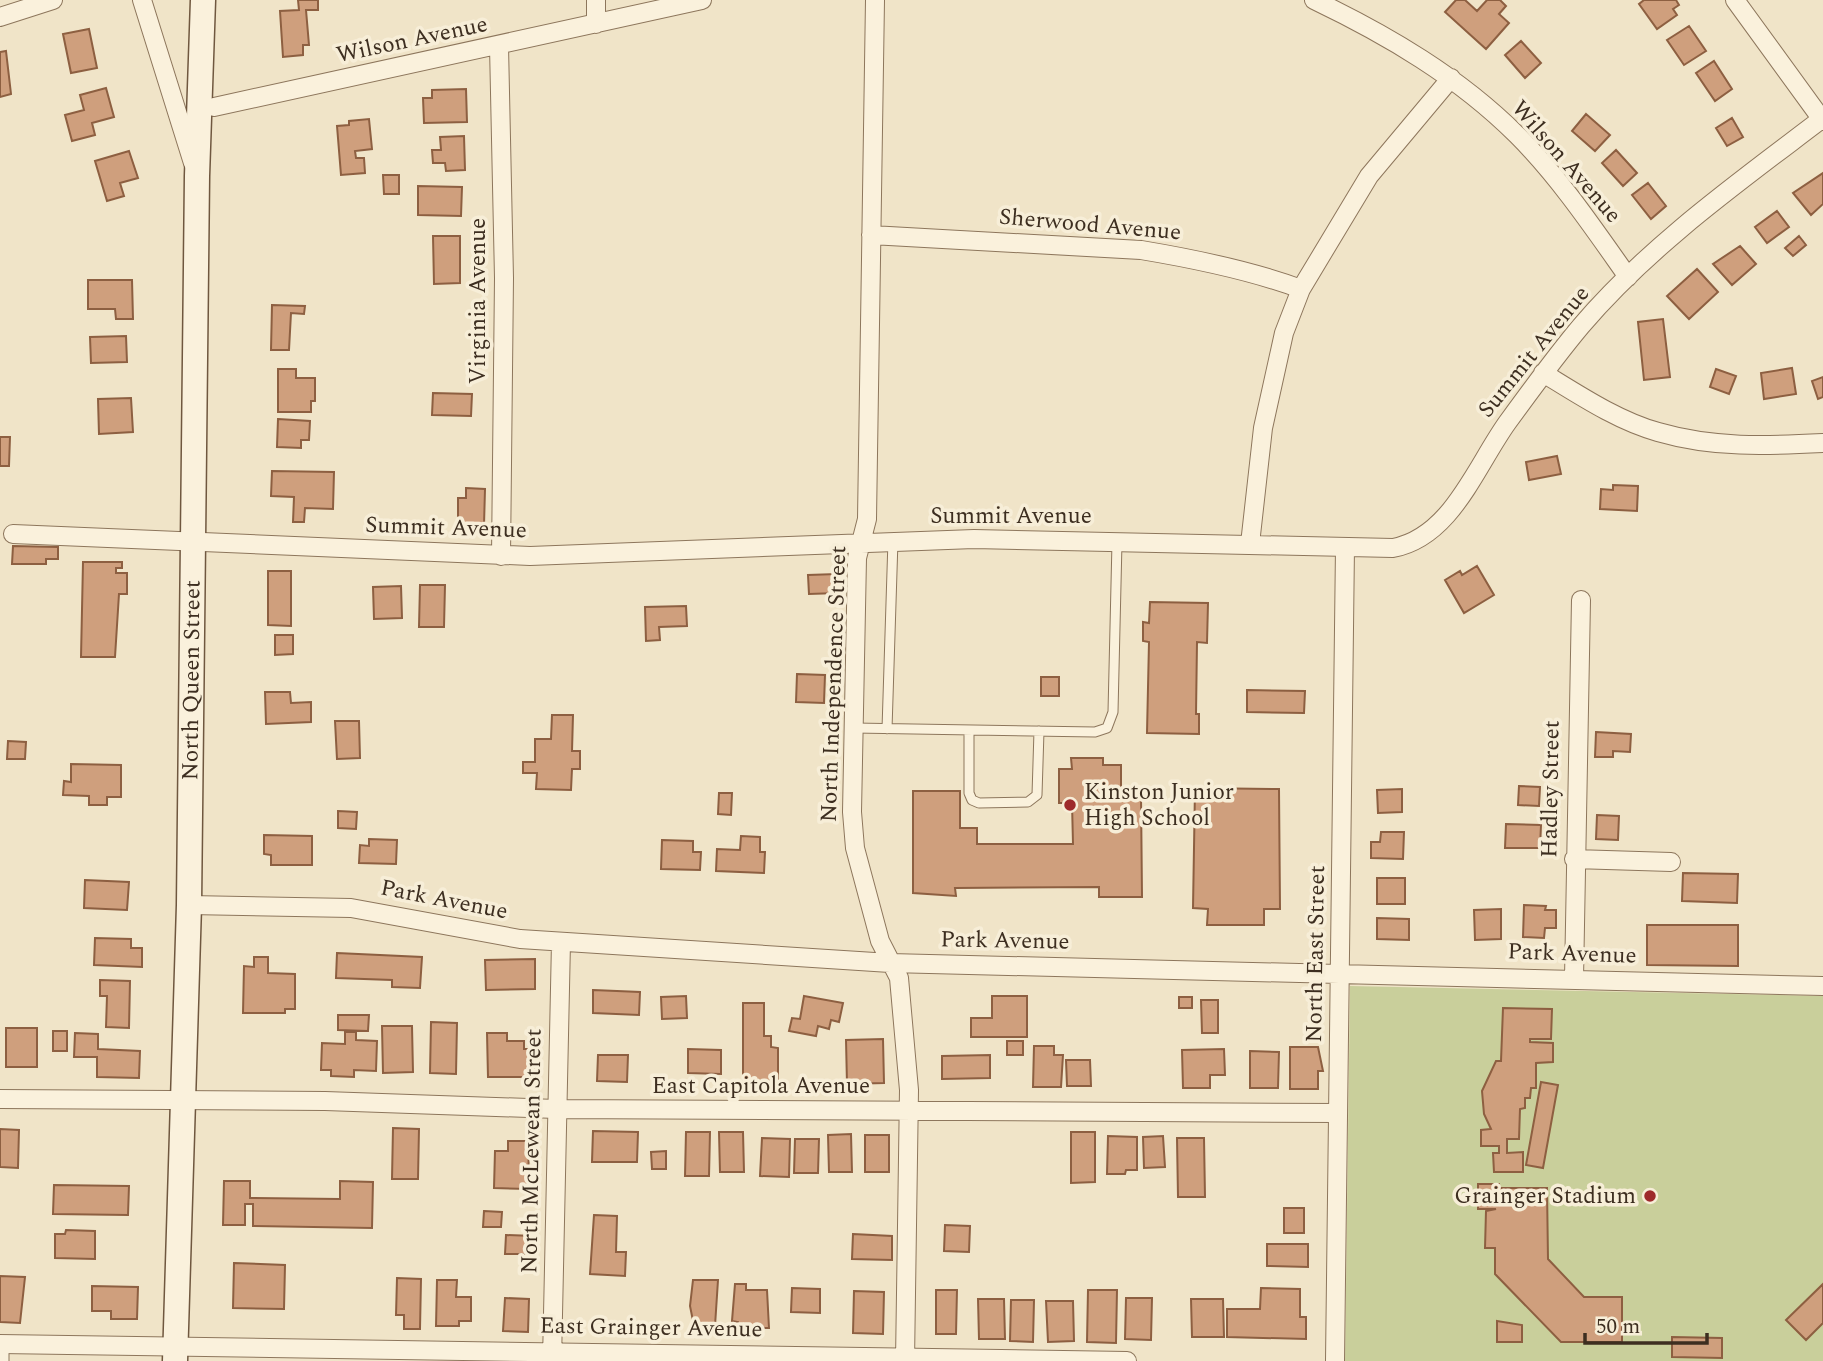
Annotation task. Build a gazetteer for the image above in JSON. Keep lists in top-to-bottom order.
{
  "streets": {
    "main road": ["North Queen Street"],
    "street": [
      "Wilson Avenue",
      "Sherwood Avenue",
      "Virginia Avenue",
      "Summit Avenue",
      "North Independence Street",
      "Hadley Street",
      "Park Avenue",
      "North East Street",
      "East Capitola Avenue",
      "North McLewean Street",
      "East Grainger Avenue"
    ]
  },
  "crossings": [
    ["Wilson Avenue", "Virginia Avenue"],
    ["Wilson Avenue", "Summit Avenue"],
    ["Sherwood Avenue", "North Independence Street"],
    ["Virginia Avenue", "Summit Avenue"],
    ["Summit Avenue", "North Queen Street"],
    ["Summit Avenue", "North Independence Street"],
    ["Summit Avenue", "North East Street"],
    ["North Queen Street", "Park Avenue"],
    ["North Queen Street", "East Capitola Avenue"],
    ["North Queen Street", "East Grainger Avenue"],
    ["North Independence Street", "Park Avenue"],
    ["North Independence Street", "East Capitola Avenue"],
    ["North Independence Street", "East Grainger Avenue"],
    ["Hadley Street", "Park Avenue"],
    ["Park Avenue", "North East Street"],
    ["Park Avenue", "North McLewean Street"],
    ["North East Street", "East Capitola Avenue"],
    ["East Capitola Avenue", "North McLewean Street"],
    ["North McLewean Street", "East Grainger Avenue"]
  ],
  "places": ["Kinston Junior High School", "Grainger Stadium"],
  "scale_bar": "50 m"
}
